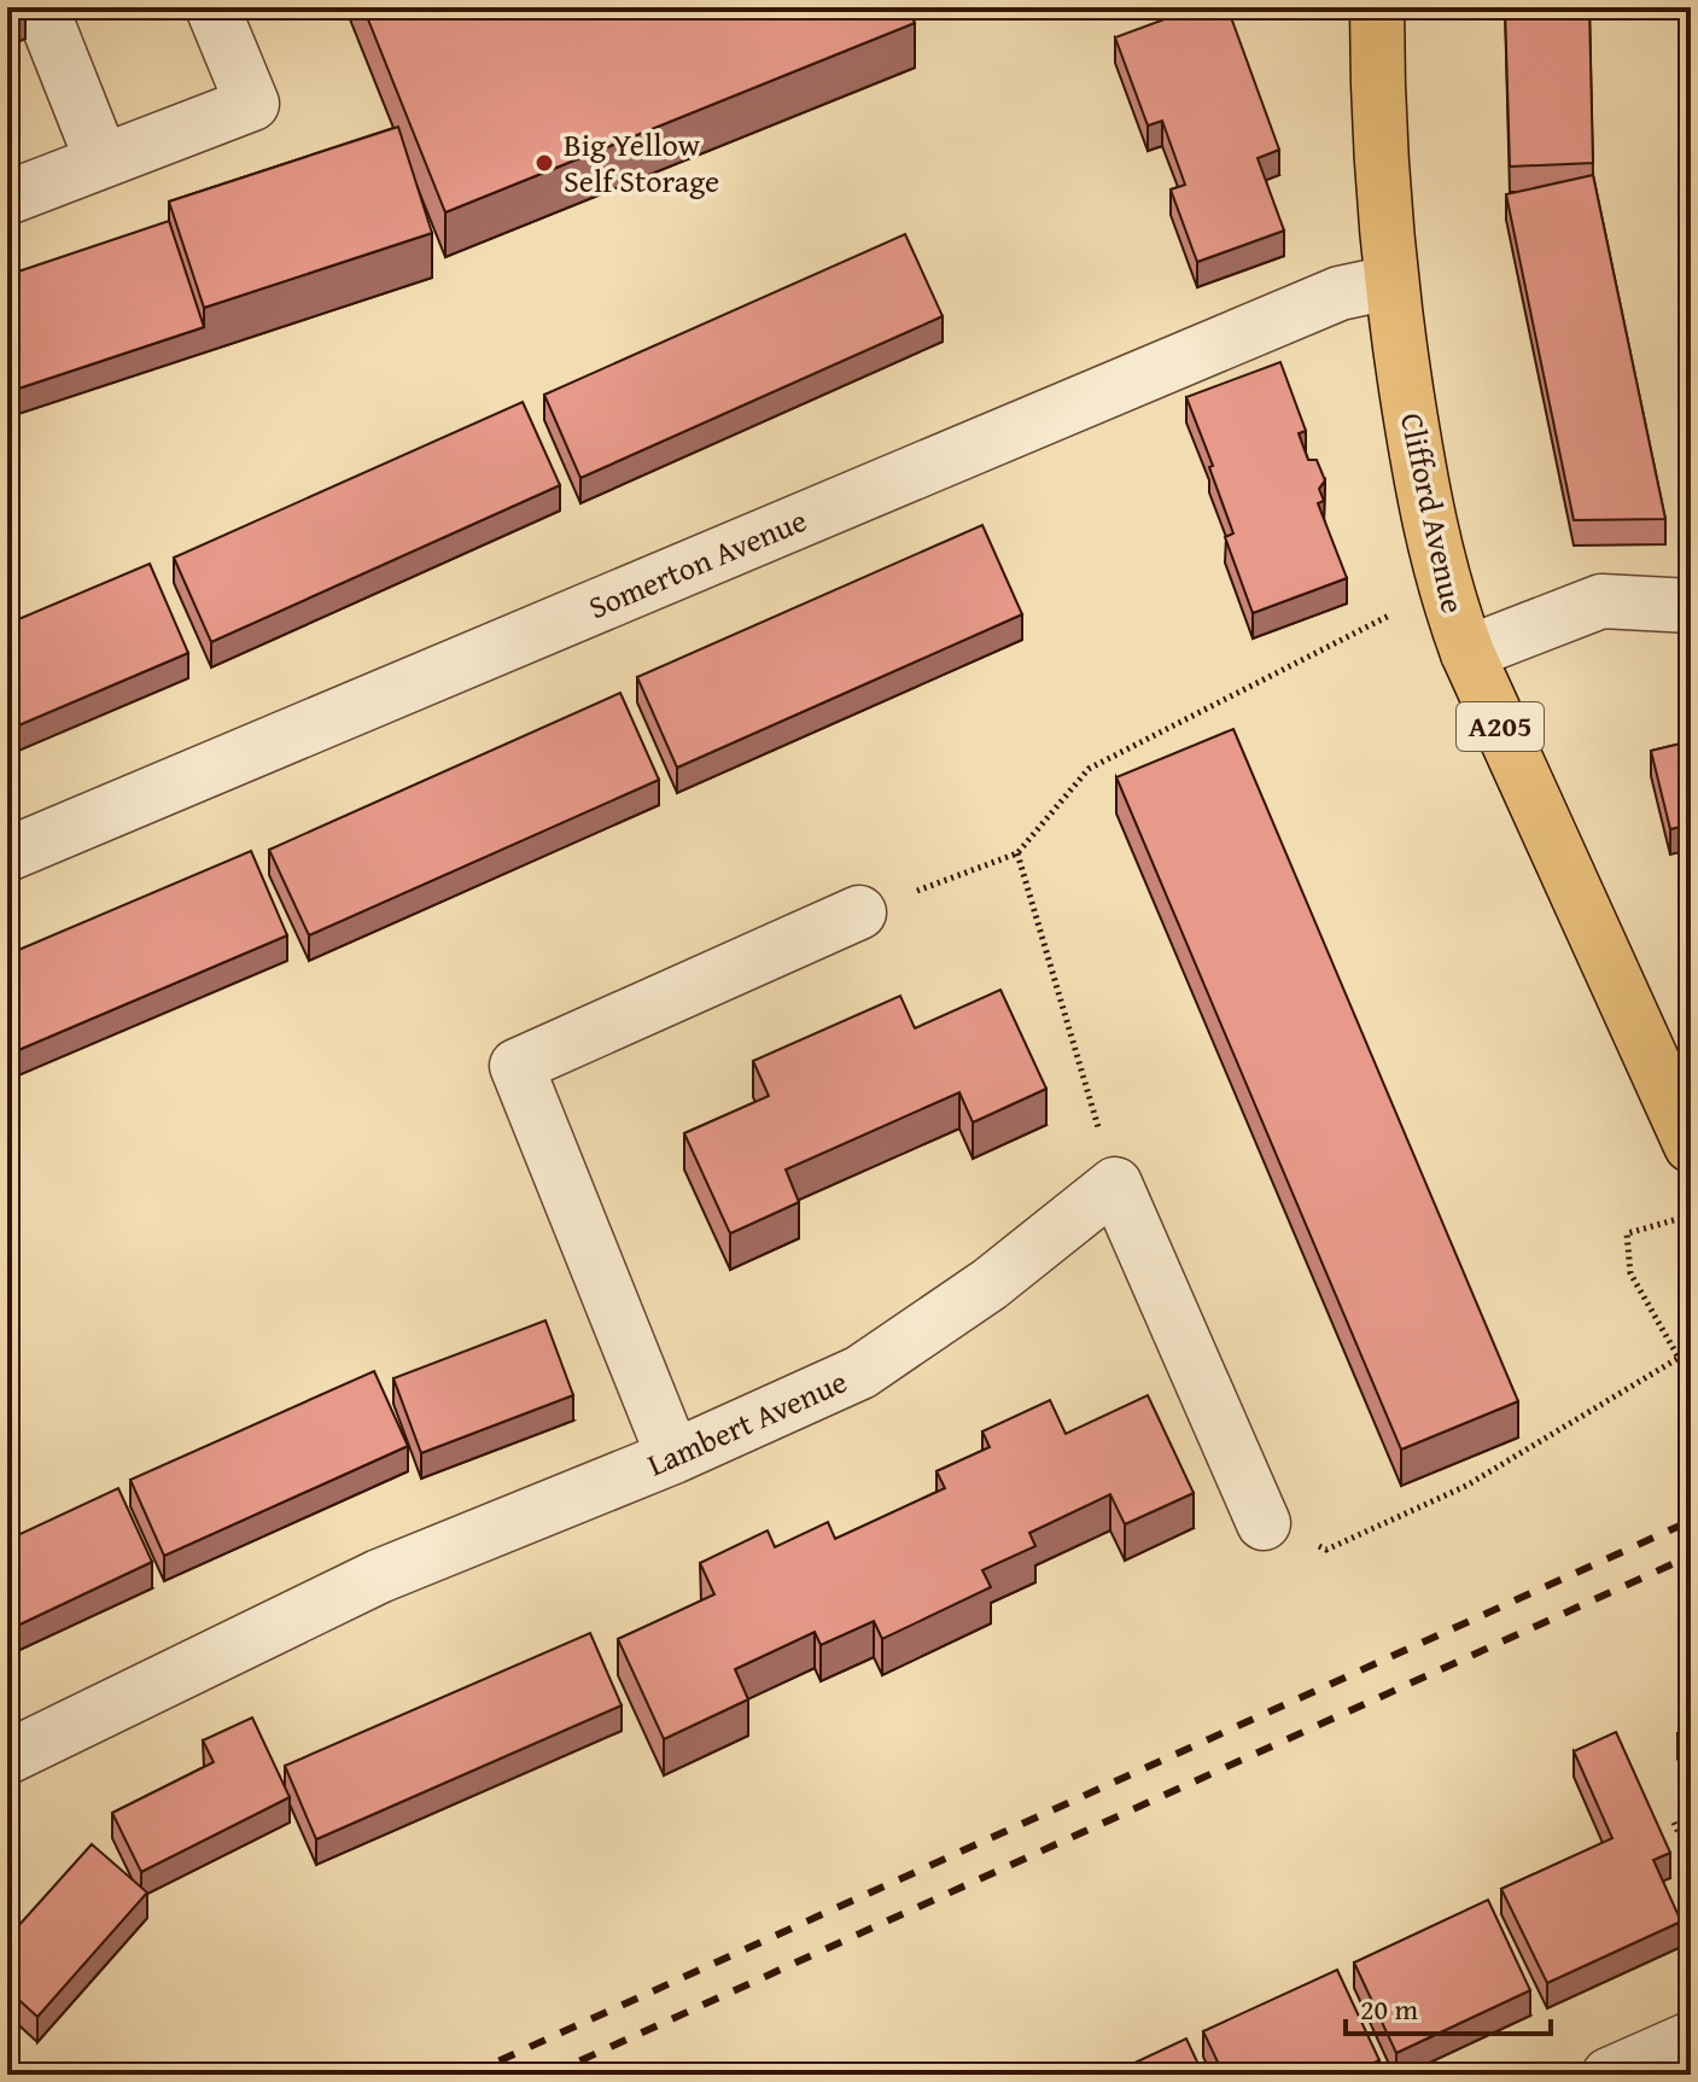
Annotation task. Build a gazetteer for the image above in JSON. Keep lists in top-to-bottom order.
{
  "streets": {
    "highway": ["Clifford Avenue", "A205"],
    "street": ["Somerton Avenue", "Lambert Avenue"]
  },
  "crossings": [
    ["Clifford Avenue", "Somerton Avenue"]
  ],
  "places": ["Big Yellow Self Storage"],
  "scale_bar": "20 m"
}
